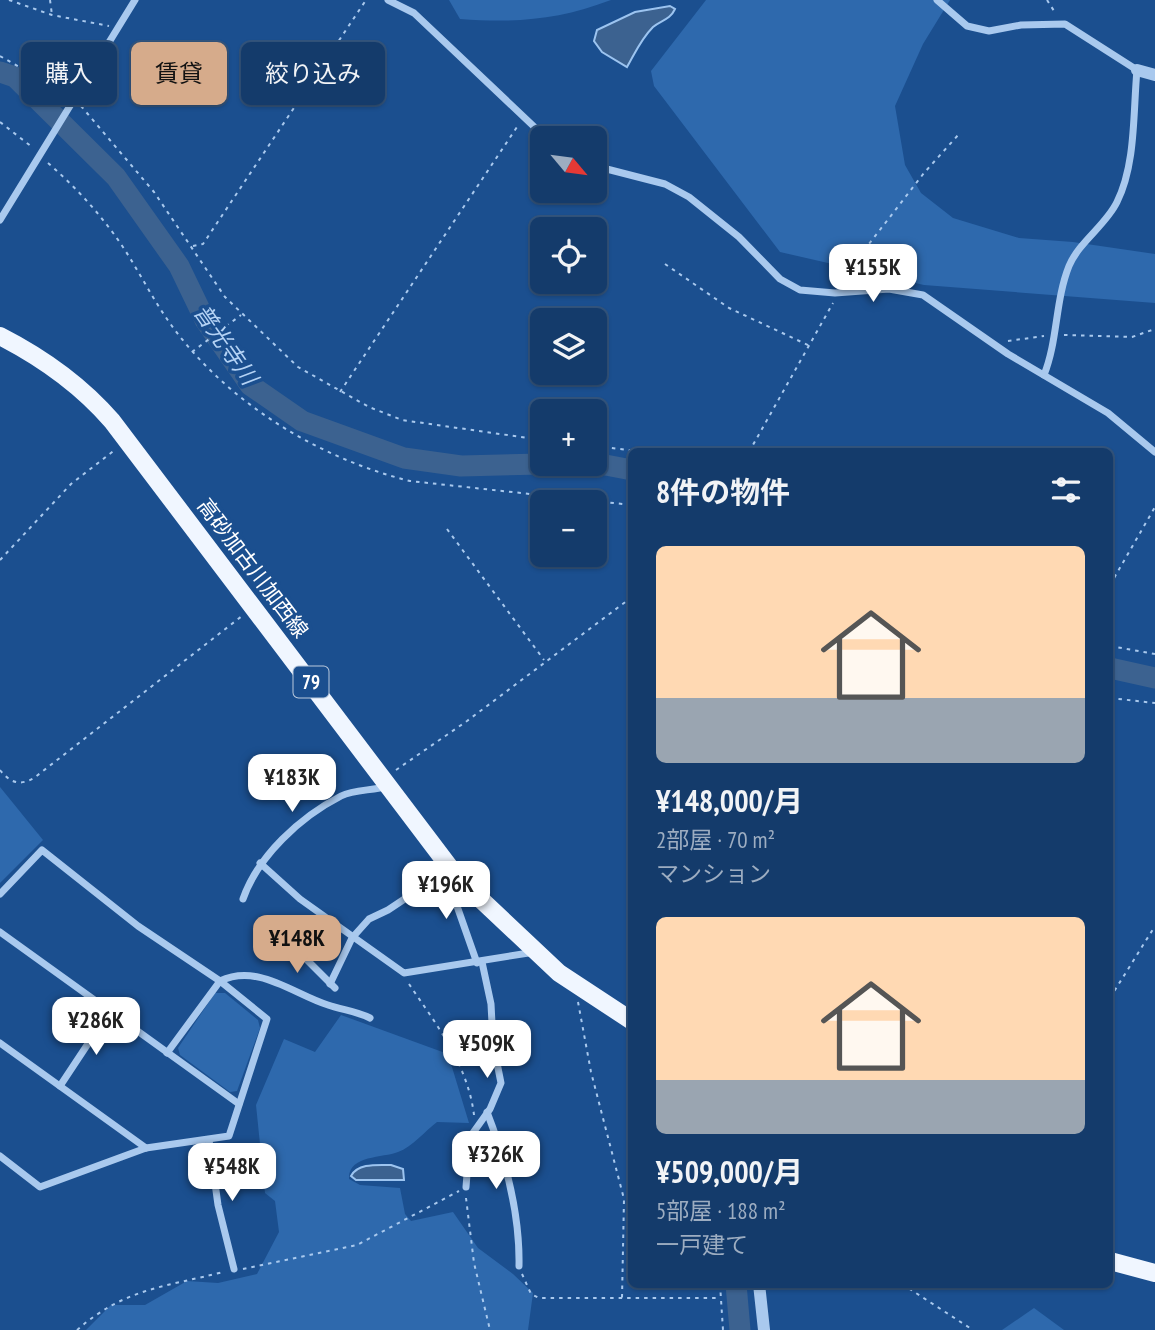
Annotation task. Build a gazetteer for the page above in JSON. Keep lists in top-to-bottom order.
{
  "streets": {
    "main road": ["高砂加古川加西線", "79"]
  },
  "water": ["普光寺川"],
  "north": "bottom right",
  "page": {
    "chip": ["購入", "賃貸", "絞り込み"],
    "map_buttons": ["+", "−"],
    "price": [
      "¥155K",
      "¥183K",
      "¥196K",
      "¥148K",
      "¥286K",
      "¥509K",
      "¥326K",
      "¥548K"
    ],
    "heading": "8件の物件",
    "list": [
      {
        "name": "¥148,000/月",
        "note": "2部屋 · 70 m² · マンション"
      },
      {
        "name": "¥509,000/月",
        "note": "5部屋 · 188 m² · 一戸建て"
      }
    ]
  }
}
